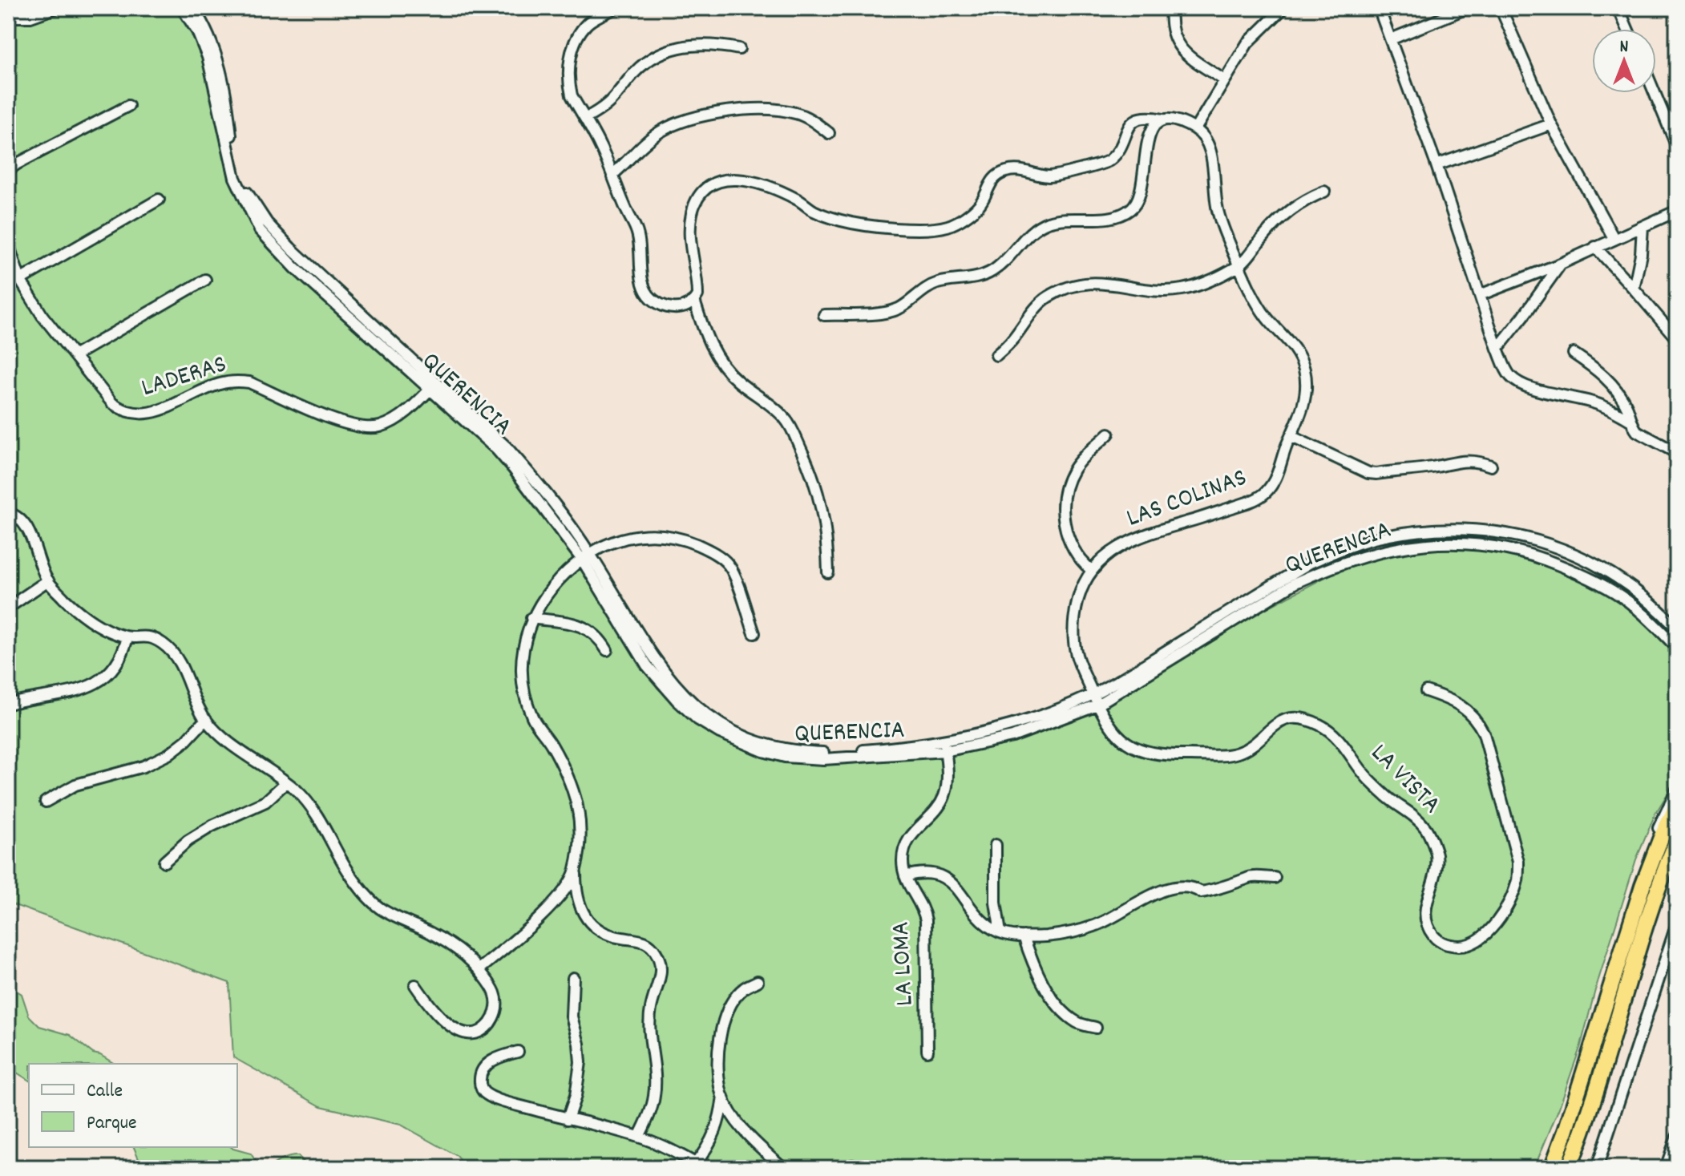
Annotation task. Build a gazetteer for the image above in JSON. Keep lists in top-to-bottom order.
{
  "streets": {
    "street": [
      "LADERAS",
      "QUERENCIA",
      "LAS COLINAS",
      "LA VISTA",
      "LA LOMA"
    ]
  },
  "crossings": [
    ["LADERAS", "QUERENCIA"],
    ["QUERENCIA", "LAS COLINAS"],
    ["QUERENCIA", "LA VISTA"],
    ["QUERENCIA", "LA LOMA"],
    ["LAS COLINAS", "LA VISTA"]
  ],
  "legend": ["Calle", "Parque"],
  "north": "top"
}
